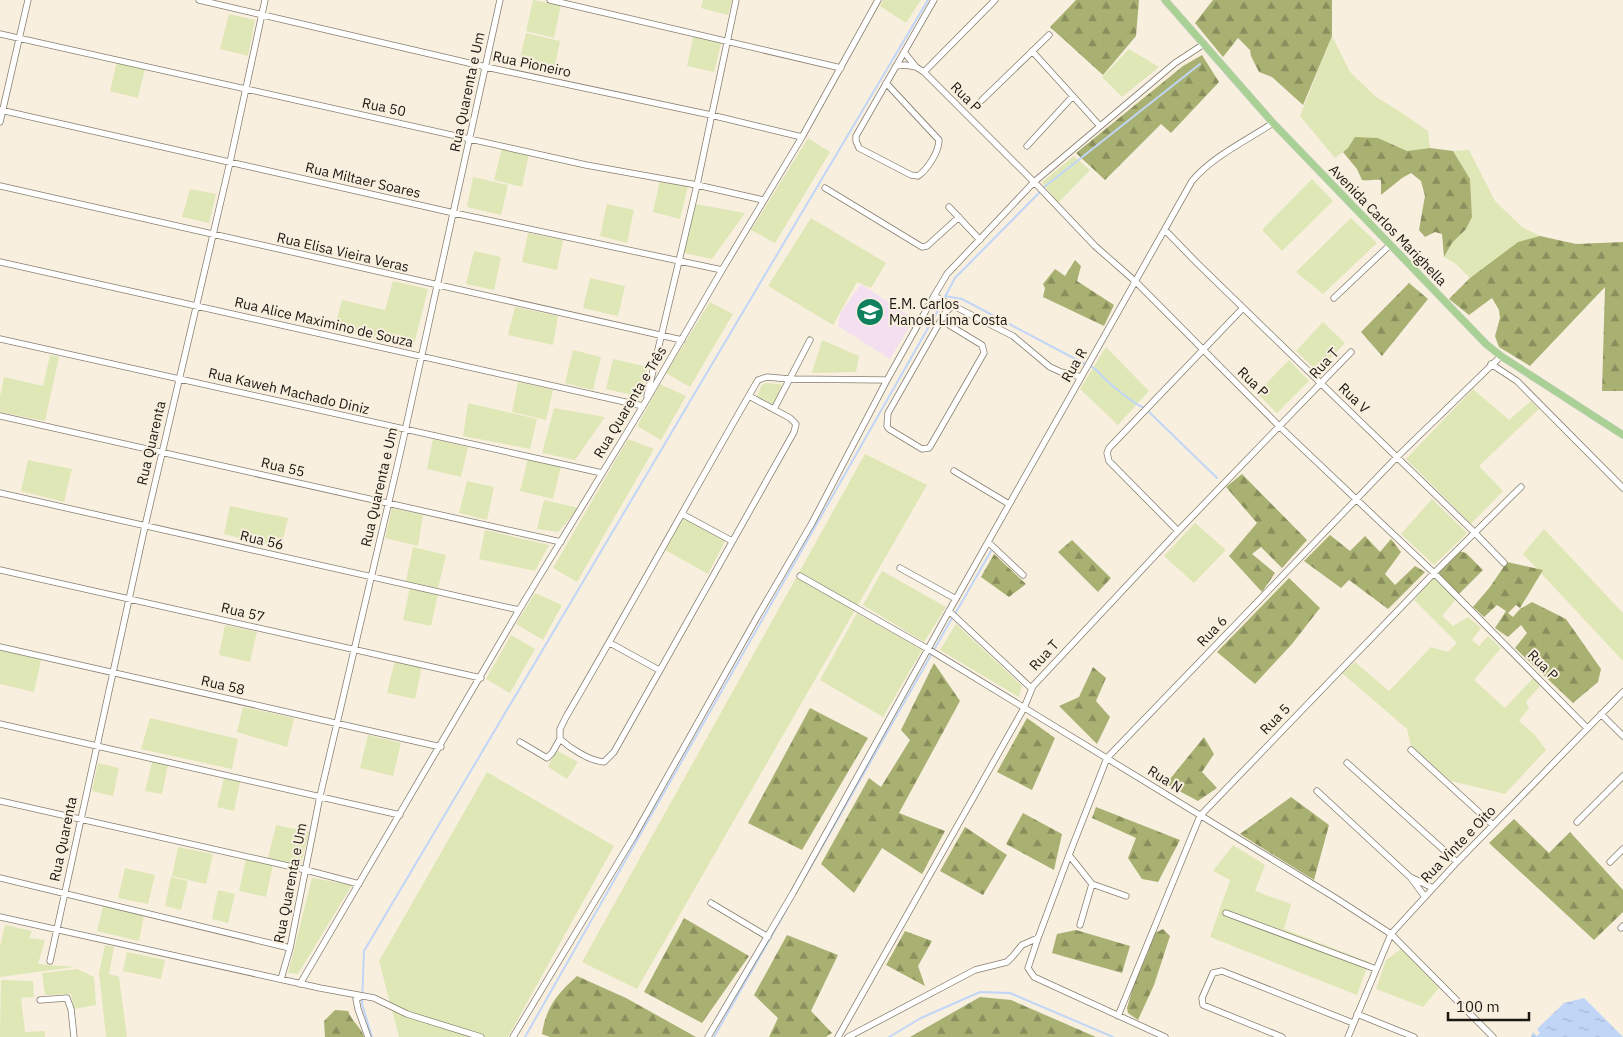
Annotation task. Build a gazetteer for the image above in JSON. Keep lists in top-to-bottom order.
{
  "streets": {
    "main road": ["Avenida Carlos Marighella"],
    "street": [
      "Rua Pioneiro",
      "Rua Quarenta e Um",
      "Rua P",
      "Rua 50",
      "Rua Miltaer Soares",
      "Rua Elisa Vieira Veras",
      "Rua Alice Maximino de Souza",
      "Rua T",
      "Rua R",
      "Rua Kaweh Machado Diniz",
      "Rua V",
      "Rua Quarenta e Três",
      "Rua Quarenta",
      "Rua 55",
      "Rua 56",
      "Rua 57",
      "Rua 6",
      "Rua 58",
      "Rua 5",
      "Rua N",
      "Rua Vinte e Oito"
    ]
  },
  "crossings": [
    ["Rua Pioneiro", "Rua Quarenta e Um"],
    ["Rua Pioneiro", "Rua Quarenta e Três"],
    ["Rua Pioneiro", "Rua Quarenta"],
    ["Rua Quarenta e Um", "Rua 50"],
    ["Rua Quarenta e Um", "Rua Miltaer Soares"],
    ["Rua Quarenta e Um", "Rua Elisa Vieira Veras"],
    ["Rua Quarenta e Um", "Rua Alice Maximino de Souza"],
    ["Rua Quarenta e Um", "Rua Kaweh Machado Diniz"],
    ["Rua Quarenta e Um", "Rua 55"],
    ["Rua Quarenta e Um", "Rua 56"],
    ["Rua Quarenta e Um", "Rua 57"],
    ["Rua Quarenta e Um", "Rua 58"],
    ["Rua P", "Rua T"],
    ["Rua P", "Rua R"],
    ["Rua P", "Rua 6"],
    ["Rua P", "Rua 5"],
    ["Rua P", "Rua Vinte e Oito"],
    ["Rua 50", "Rua Quarenta e Três"],
    ["Rua 50", "Rua Quarenta"],
    ["Rua Miltaer Soares", "Rua Quarenta e Três"],
    ["Rua Miltaer Soares", "Rua Quarenta"],
    ["Avenida Carlos Marighella", "Rua R"],
    ["Avenida Carlos Marighella", "Rua 6"],
    ["Rua Elisa Vieira Veras", "Rua Quarenta e Três"],
    ["Rua Elisa Vieira Veras", "Rua Quarenta"],
    ["Rua Alice Maximino de Souza", "Rua Quarenta e Três"],
    ["Rua Alice Maximino de Souza", "Rua Quarenta"],
    ["Rua T", "Rua V"],
    ["Rua T", "Rua N"],
    ["Rua R", "Rua V"],
    ["Rua R", "Rua N"],
    ["Rua Kaweh Machado Diniz", "Rua Quarenta e Três"],
    ["Rua Kaweh Machado Diniz", "Rua Quarenta"],
    ["Rua V", "Rua 6"],
    ["Rua V", "Rua 5"],
    ["Rua Quarenta e Três", "Rua 55"],
    ["Rua Quarenta e Três", "Rua 56"],
    ["Rua Quarenta e Três", "Rua 57"],
    ["Rua Quarenta e Três", "Rua 58"],
    ["Rua Quarenta", "Rua 55"],
    ["Rua Quarenta", "Rua 56"],
    ["Rua Quarenta", "Rua 57"],
    ["Rua Quarenta", "Rua 58"],
    ["Rua 6", "Rua 5"],
    ["Rua 6", "Rua N"],
    ["Rua 5", "Rua N"],
    ["Rua N", "Rua Vinte e Oito"]
  ],
  "places": {
    "school or university": ["E.M. Carlos Manoel Lima Costa"]
  },
  "scale_bar": "100 m"
}
